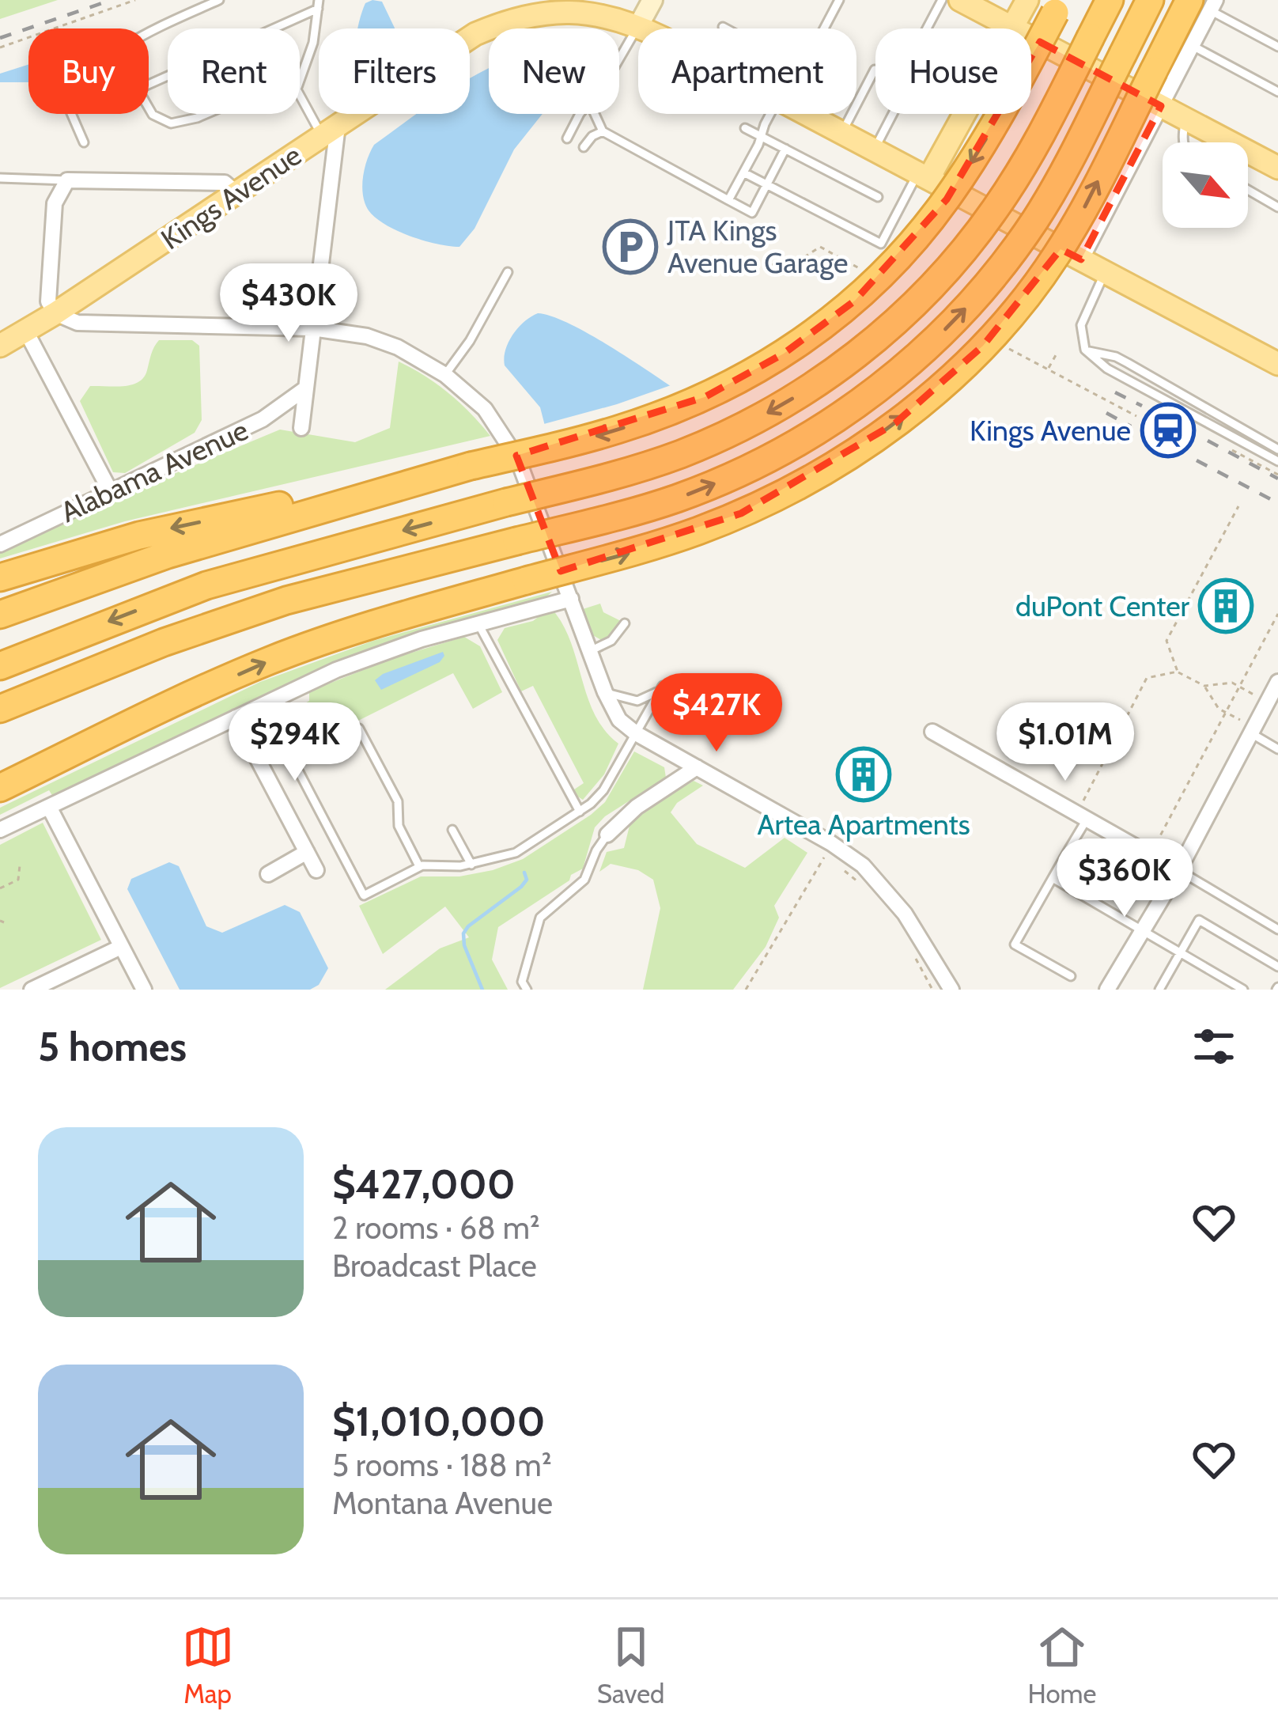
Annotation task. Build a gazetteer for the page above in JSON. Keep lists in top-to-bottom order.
{
  "streets": {
    "main road": ["Kings Avenue"],
    "street": ["Alabama Avenue"]
  },
  "places": {
    "parking": ["JTA Kings Avenue Garage"],
    "station": ["Kings Avenue"],
    "building": ["duPont Center", "Artea Apartments"]
  },
  "north": "bottom right",
  "page": {
    "chip": [
      "Buy",
      "Rent",
      "Filters",
      "New",
      "Apartment",
      "House"
    ],
    "price": [
      "$430K",
      "$427K",
      "$294K",
      "$1.01M",
      "$360K"
    ],
    "heading": "5 homes",
    "list": [
      {
        "name": "$427,000",
        "note": "2 rooms · 68 m² · Broadcast Place"
      },
      {
        "name": "$1,010,000",
        "note": "5 rooms · 188 m² · Montana Avenue"
      }
    ],
    "tabs": ["Map", "Saved", "Home"]
  }
}
